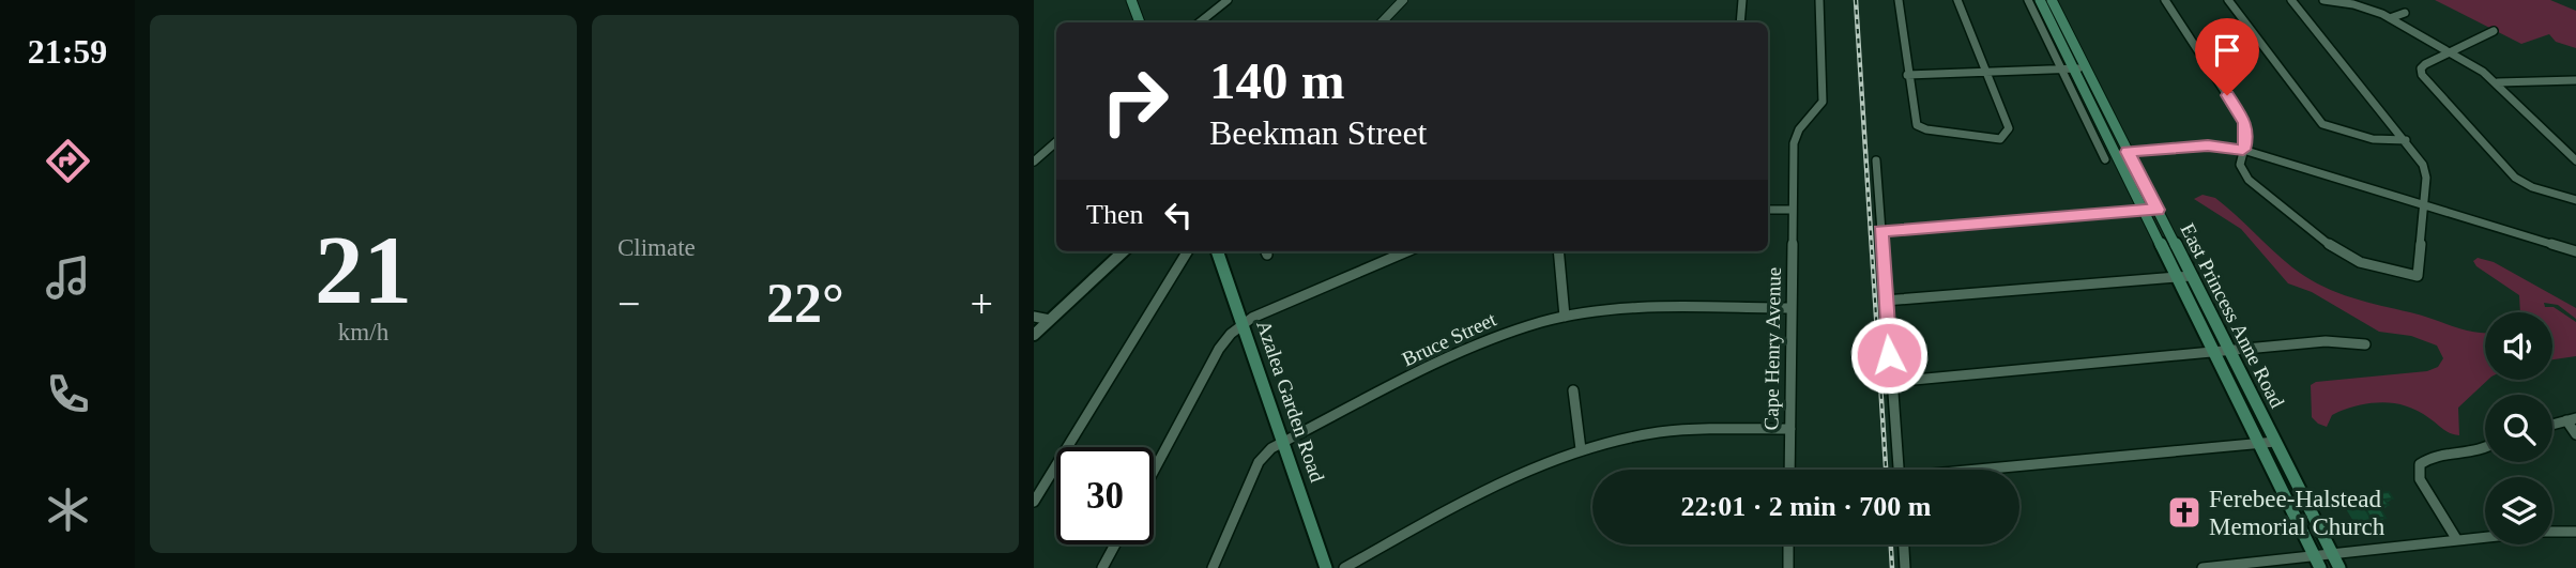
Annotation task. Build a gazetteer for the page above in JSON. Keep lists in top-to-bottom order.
{
  "streets": {
    "main road": ["East Princess Anne Road", "Azalea Garden Road"],
    "street": ["Bruce Street", "Cape Henry Avenue"]
  },
  "crossings": [
    ["Bruce Street", "Cape Henry Avenue"],
    ["Bruce Street", "Azalea Garden Road"]
  ],
  "places": {
    "church": ["Ferebee-Halstead Memorial Church"]
  },
  "page": {
    "tabs": "21:59",
    "tile": [
      ["21", "km/h"],
      "Climate"
    ],
    "turn": ["140 m", "Beekman Street"],
    "then": "Then",
    "heat": ["−", "22°", "+"],
    "limit": "30",
    "trip": "22:01 · 2 min · 700 m"
  }
}
